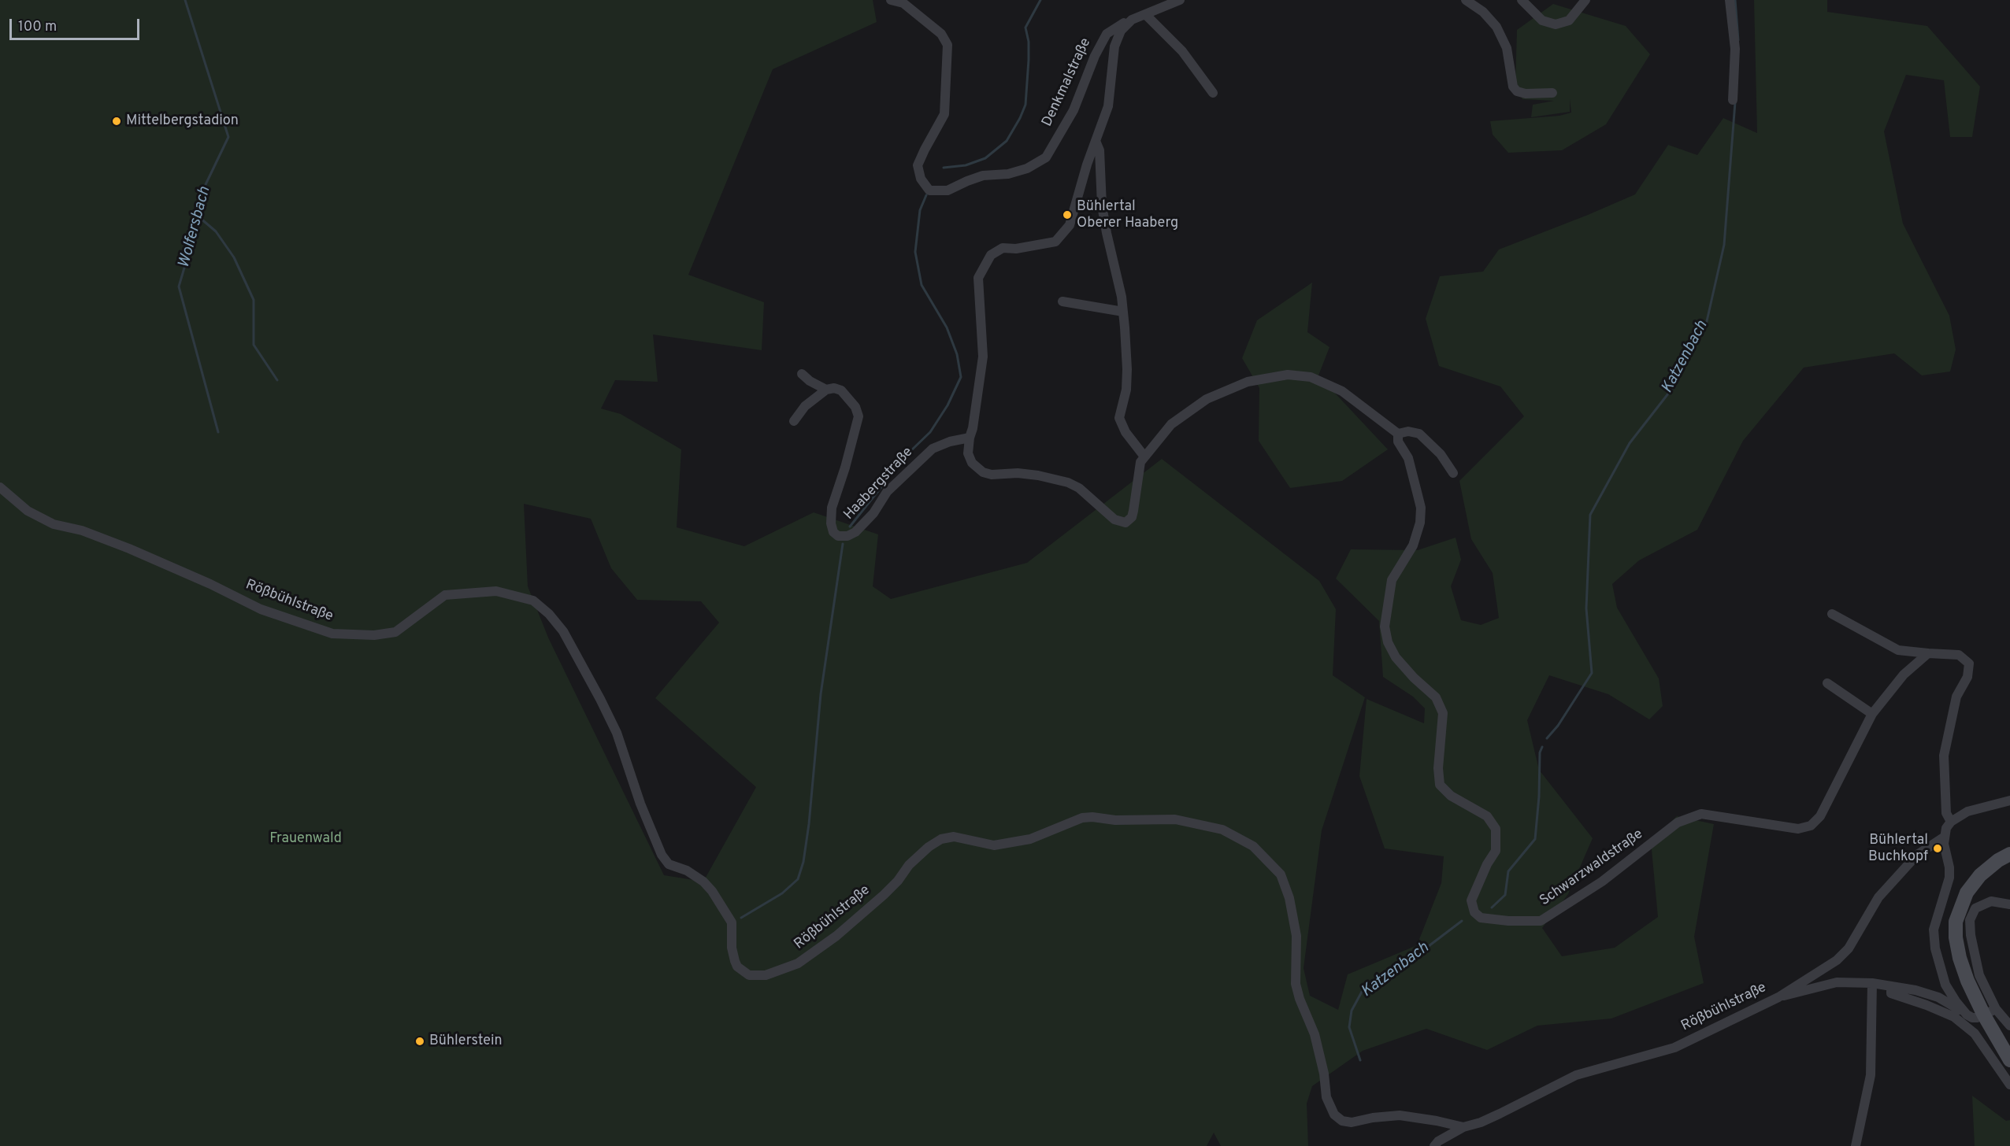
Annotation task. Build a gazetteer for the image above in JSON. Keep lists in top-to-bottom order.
{
  "streets": {
    "street": [
      "Denkmalstraße",
      "Haabergstraße",
      "Rößbühlstraße",
      "Schwarzwaldstraße"
    ]
  },
  "water": ["Wolfersbach", "Katzenbach"],
  "parks": ["Frauenwald"],
  "places": [
    "Mittelbergstadion",
    "Bühlertal Oberer Haaberg",
    "Bühlertal Buchkopf",
    "Bühlerstein"
  ],
  "scale_bar": "100 m"
}
